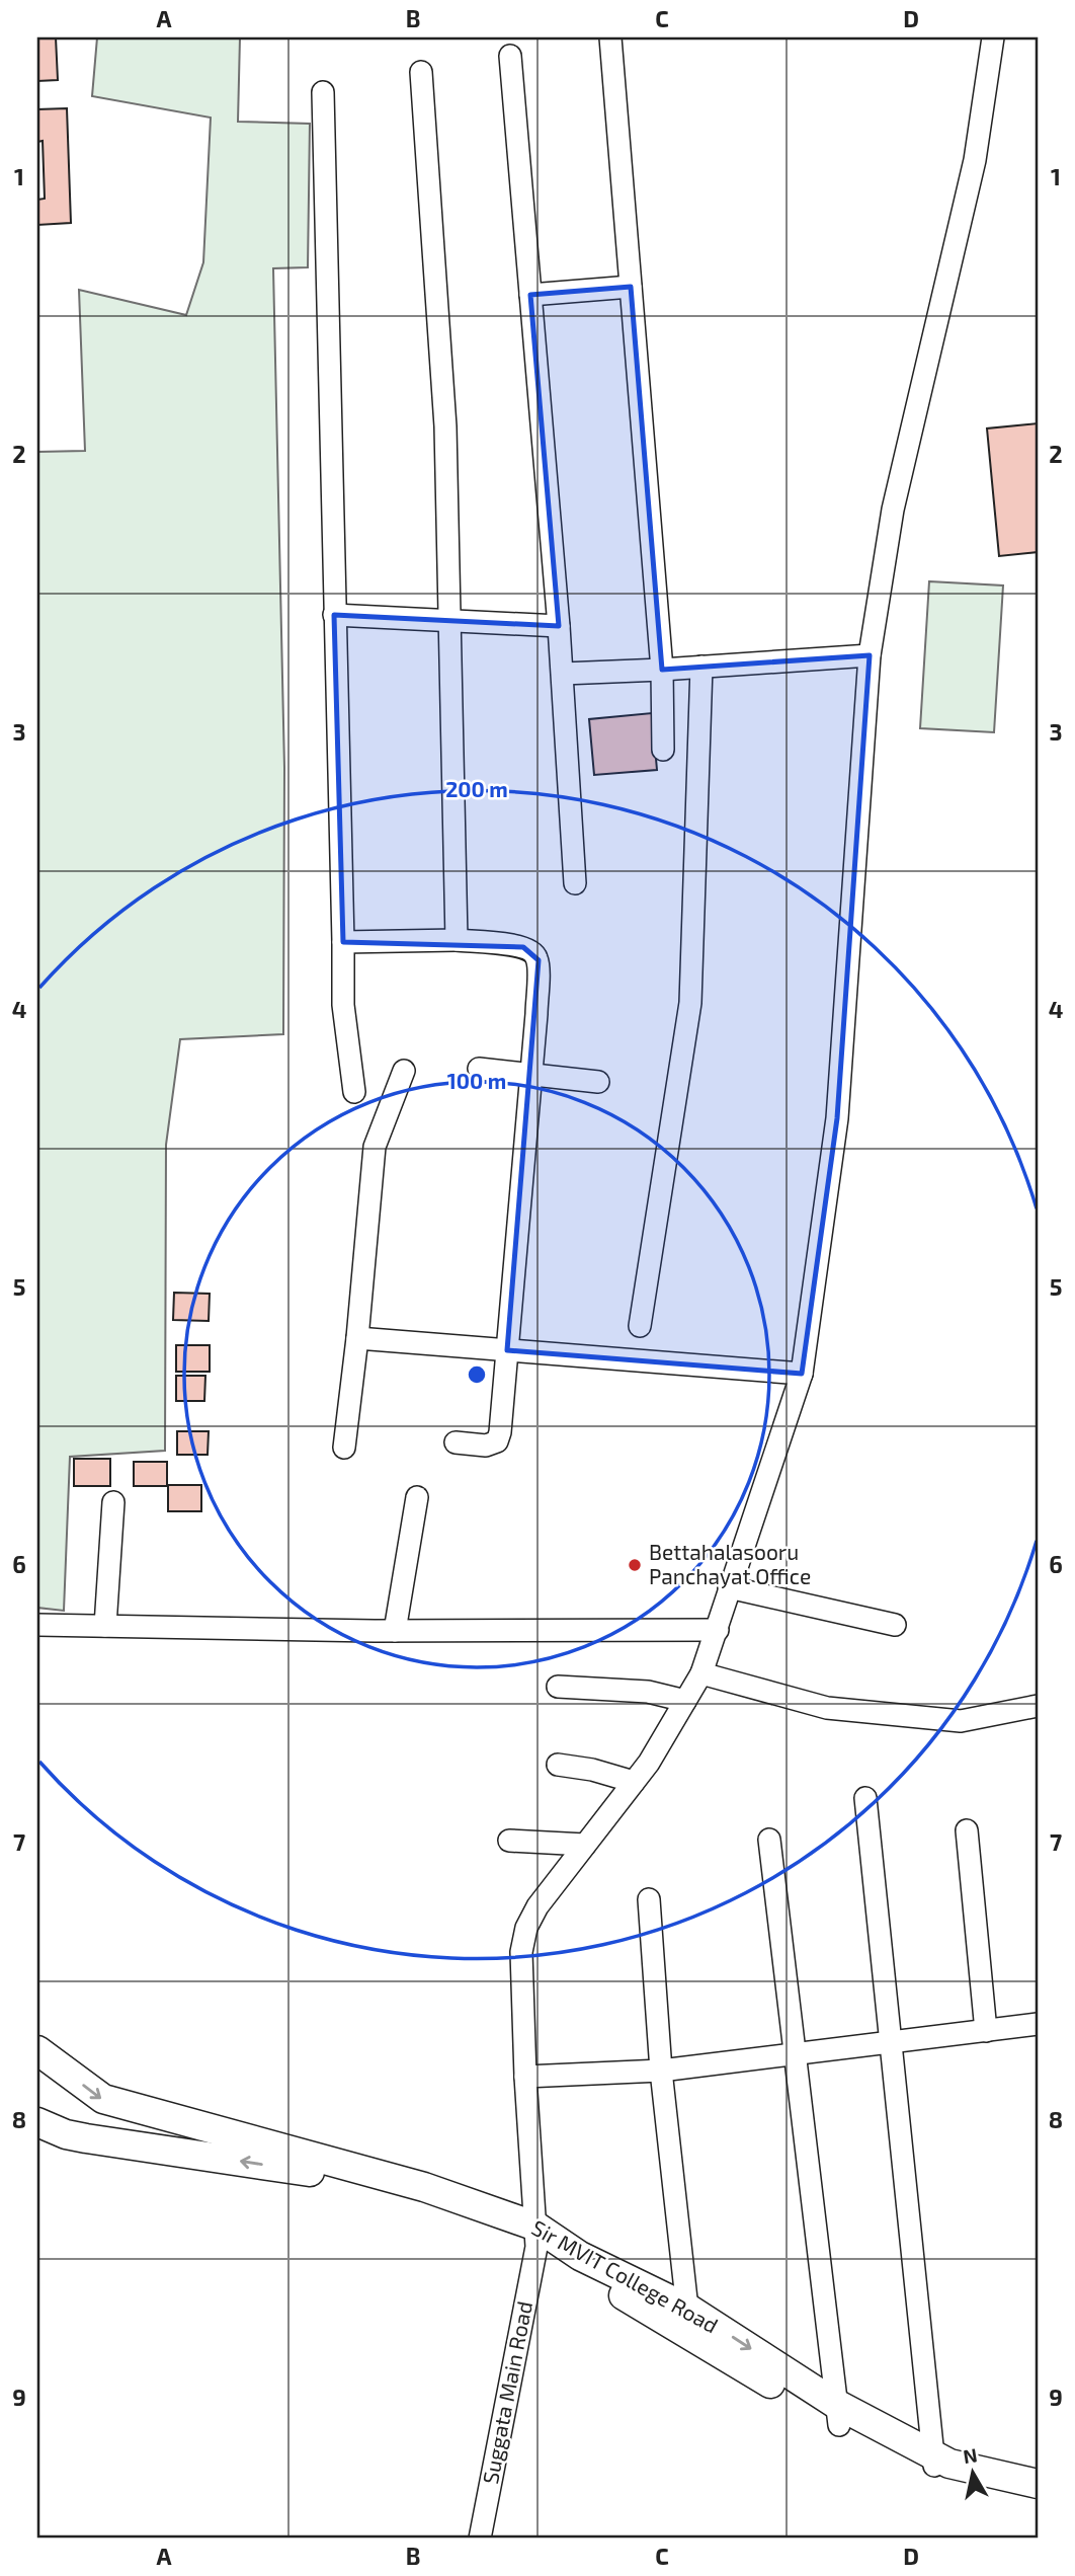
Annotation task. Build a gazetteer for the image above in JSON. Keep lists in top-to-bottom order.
{
  "streets": {
    "main road": ["Sir MVIT College Road"],
    "street": ["Suggata Main Road"]
  },
  "crossings": [
    ["Sir MVIT College Road", "Suggata Main Road"]
  ],
  "places": ["Bettahalasooru Panchayat Office"],
  "north": "top",
  "grid": {
    "columns": [
      "A",
      "B",
      "C",
      "D"
    ],
    "rows": [
      "1",
      "2",
      "3",
      "4",
      "5",
      "6",
      "7",
      "8",
      "9"
    ]
  },
  "rings": ["200 m", "100 m"]
}
